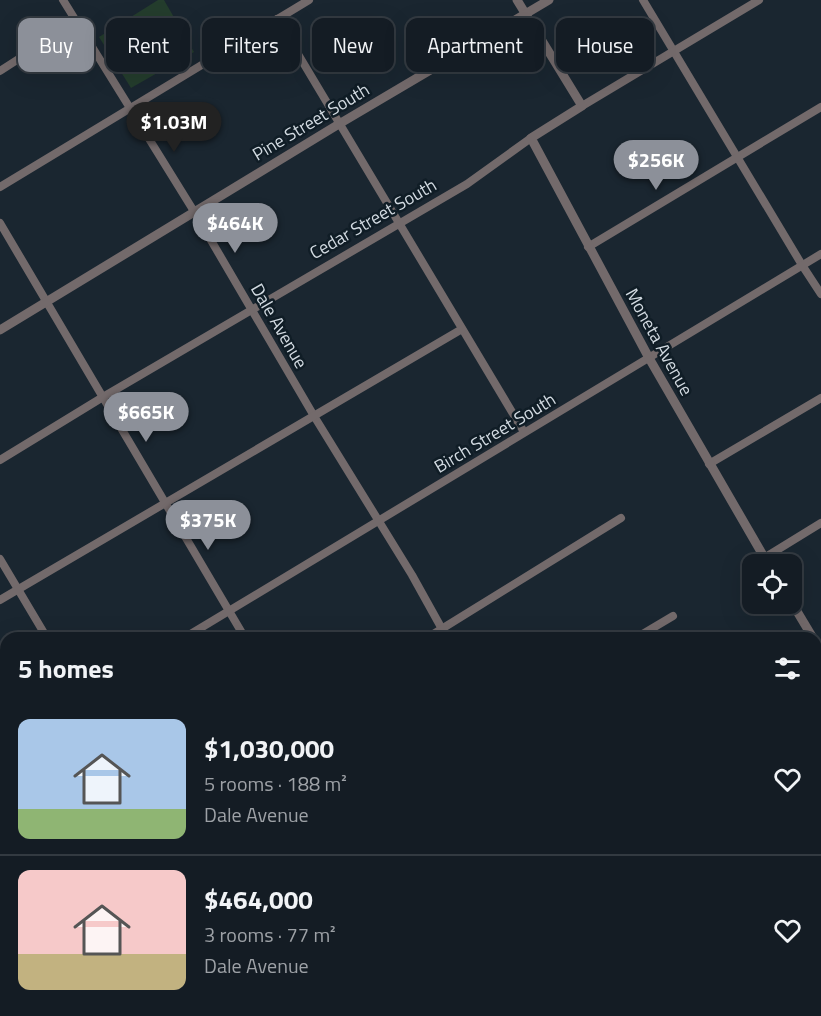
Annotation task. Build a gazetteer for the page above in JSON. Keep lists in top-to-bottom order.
{
  "streets": {
    "street": [
      "Pine Street South",
      "Cedar Street South",
      "Dale Avenue",
      "Moneta Avenue",
      "Birch Street South"
    ]
  },
  "crossings": [
    ["Pine Street South", "Dale Avenue"],
    ["Cedar Street South", "Dale Avenue"],
    ["Cedar Street South", "Moneta Avenue"],
    ["Dale Avenue", "Birch Street South"],
    ["Moneta Avenue", "Birch Street South"]
  ],
  "page": {
    "chip": [
      "Buy",
      "Rent",
      "Filters",
      "New",
      "Apartment",
      "House"
    ],
    "price": [
      "$1.03M",
      "$256K",
      "$464K",
      "$665K",
      "$375K"
    ],
    "heading": "5 homes",
    "list": [
      {
        "name": "$1,030,000",
        "note": "5 rooms · 188 m² · Dale Avenue"
      },
      {
        "name": "$464,000",
        "note": "3 rooms · 77 m² · Dale Avenue"
      }
    ]
  }
}
